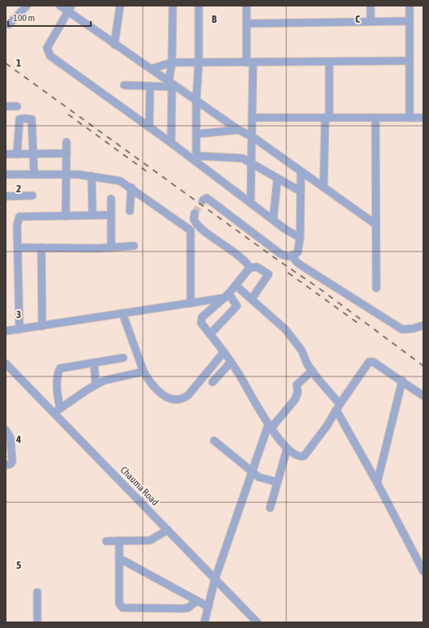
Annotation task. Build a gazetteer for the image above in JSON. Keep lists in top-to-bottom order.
{
  "streets": {
    "street": ["Chauma Road"]
  },
  "scale_bar": "100 m",
  "grid": {
    "columns": ["B", "C"],
    "rows": [
      "1",
      "2",
      "3",
      "4",
      "5"
    ]
  }
}
